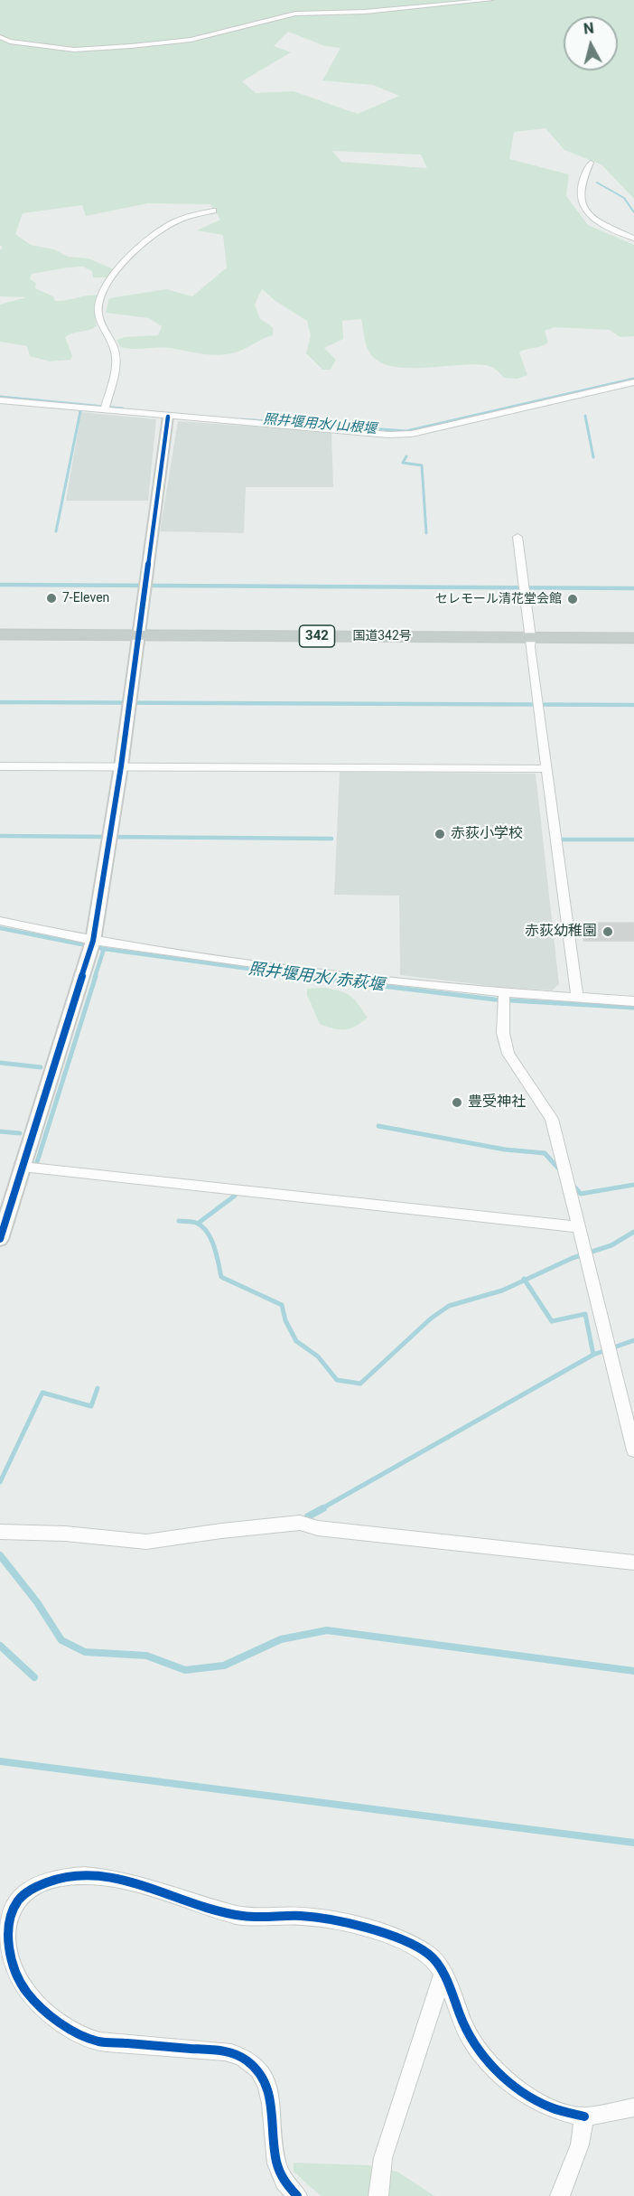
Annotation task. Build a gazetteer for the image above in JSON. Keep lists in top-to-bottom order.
{
  "streets": {
    "highway": ["342", "国道342号"]
  },
  "water": ["照井堰用水/山根堰", "照井堰用水/赤萩堰"],
  "places": [
    "7-Eleven",
    "セレモール清花堂会館",
    "赤荻小学校",
    "赤荻幼稚園",
    "豊受神社"
  ],
  "north": "top"
}
